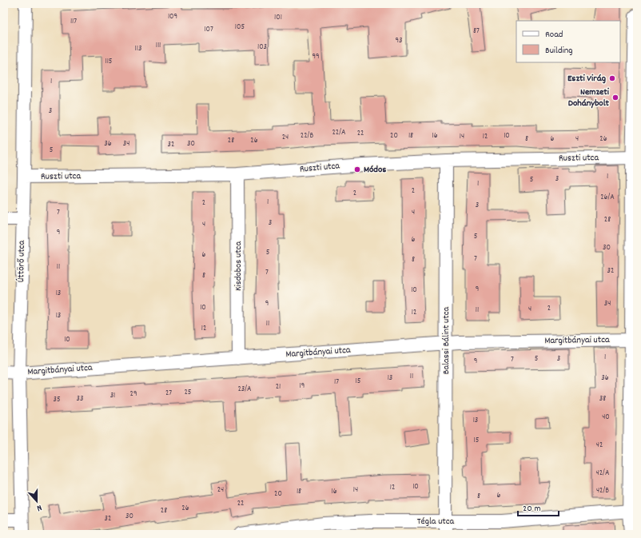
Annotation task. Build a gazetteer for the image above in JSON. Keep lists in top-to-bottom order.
{
  "streets": {
    "street": [
      "Ruszti utca",
      "Úttörő utca",
      "Kisdobos utca",
      "Balassi Bálint utca",
      "Margitbányai utca",
      "Tégla utca"
    ]
  },
  "crossings": [
    ["Ruszti utca", "Úttörő utca"],
    ["Ruszti utca", "Kisdobos utca"],
    ["Ruszti utca", "Balassi Bálint utca"],
    ["Úttörő utca", "Margitbányai utca"],
    ["Kisdobos utca", "Margitbányai utca"],
    ["Balassi Bálint utca", "Margitbányai utca"],
    ["Balassi Bálint utca", "Tégla utca"]
  ],
  "places": ["Eszti Virág", "Nemzeti Dohánybolt", "Módos"],
  "house_numbers": [
    "109",
    "101",
    "117",
    "105",
    "107",
    "87",
    "93",
    "111",
    "103",
    "113",
    "99",
    "115",
    "1",
    "3",
    "22/A",
    "22",
    "22/B",
    "20",
    "18",
    "16",
    "10",
    "14",
    "12",
    "24",
    "8",
    "6",
    "4",
    "26",
    "28",
    "26",
    "36",
    "34",
    "30",
    "32",
    "5",
    "1",
    "3",
    "5",
    "1",
    "2",
    "2",
    "26/A",
    "1",
    "2",
    "3",
    "7",
    "4",
    "28",
    "3",
    "4",
    "9",
    "5",
    "6",
    "30",
    "5",
    "6",
    "7",
    "8",
    "11",
    "32",
    "7",
    "8",
    "9",
    "10",
    "13",
    "9",
    "34",
    "10",
    "2",
    "4",
    "11",
    "12",
    "13",
    "11",
    "12",
    "10",
    "1",
    "5",
    "3",
    "7",
    "9",
    "11",
    "13",
    "36",
    "15",
    "17",
    "19",
    "21",
    "23/A",
    "25",
    "27",
    "29",
    "31",
    "33",
    "38",
    "35",
    "40",
    "13",
    "15",
    "42",
    "42/A",
    "10",
    "12",
    "24",
    "14",
    "42/B",
    "18",
    "16",
    "20",
    "6",
    "8",
    "22",
    "26",
    "28",
    "30",
    "32"
  ],
  "legend": ["Road", "Building"],
  "scale_bar": "20 m",
  "north": "bottom"
}
